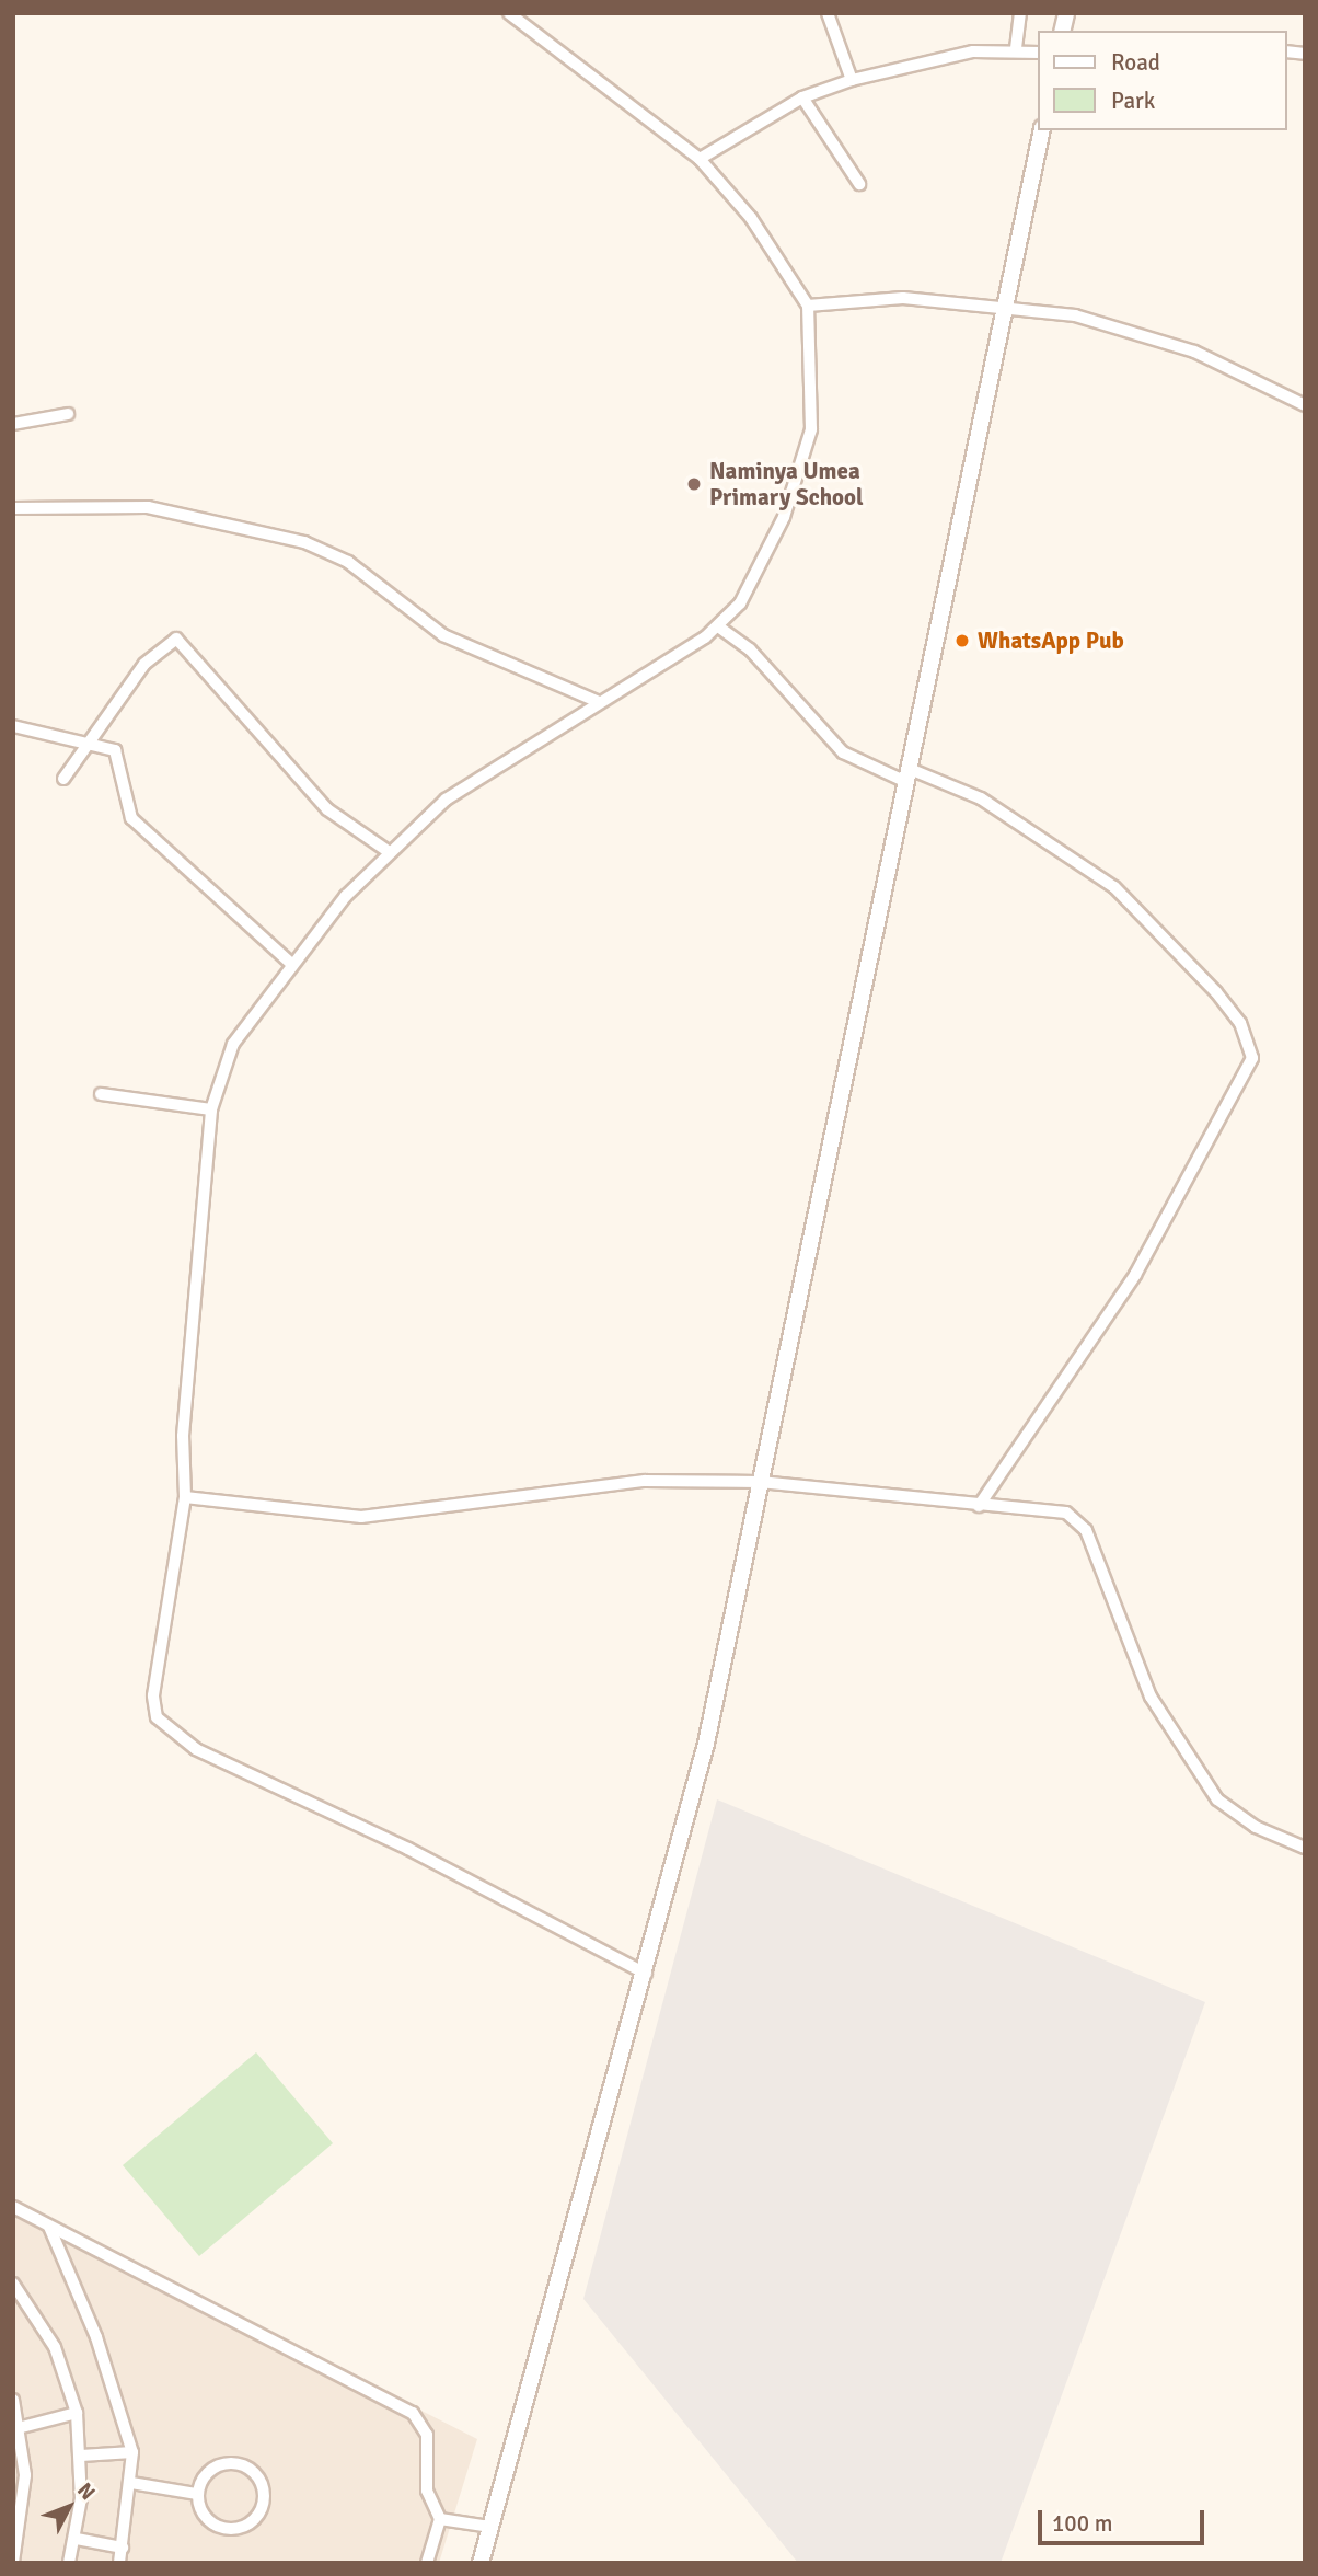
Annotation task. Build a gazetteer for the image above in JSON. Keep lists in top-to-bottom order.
{
  "places": ["Naminya Umea Primary School", "WhatsApp Pub"],
  "legend": ["Road", "Park"],
  "scale_bar": "100 m",
  "north": "top right"
}
